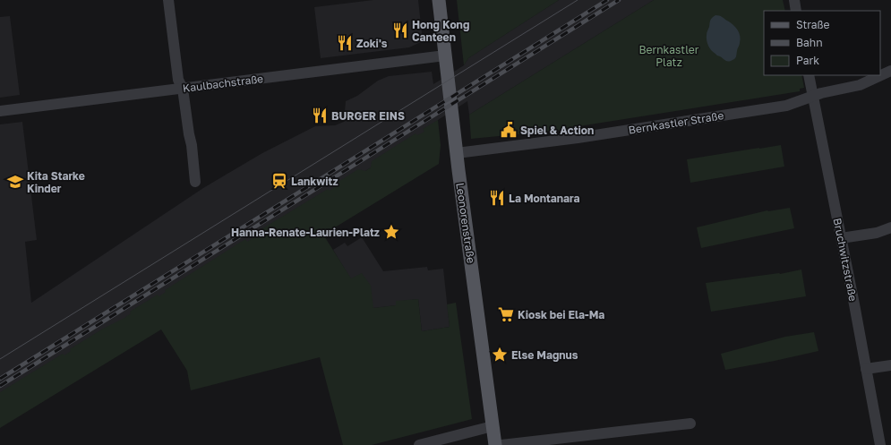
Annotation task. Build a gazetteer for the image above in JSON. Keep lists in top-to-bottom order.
{
  "streets": {
    "main road": ["Leonorenstraße"],
    "street": ["Kaulbachstraße", "Bernkastler Straße", "Bruchwitzstraße"]
  },
  "crossings": [
    ["Kaulbachstraße", "Leonorenstraße"],
    ["Bernkastler Straße", "Leonorenstraße"],
    ["Bernkastler Straße", "Bruchwitzstraße"]
  ],
  "parks": ["Bernkastler Platz"],
  "places": {
    "restaurant": [
      "Hong Kong Canteen",
      "Zoki's",
      "BURGER EINS",
      "La Montanara"
    ],
    "public building": ["Spiel & Action"],
    "station": ["Lankwitz"],
    "school or university": ["Kita Starke Kinder"],
    "place": ["Hanna-Renate-Laurien-Platz", "Else Magnus"],
    "supermarket": ["Kiosk bei Ela-Ma"]
  },
  "legend": ["Straße", "Bahn", "Park"]
}
